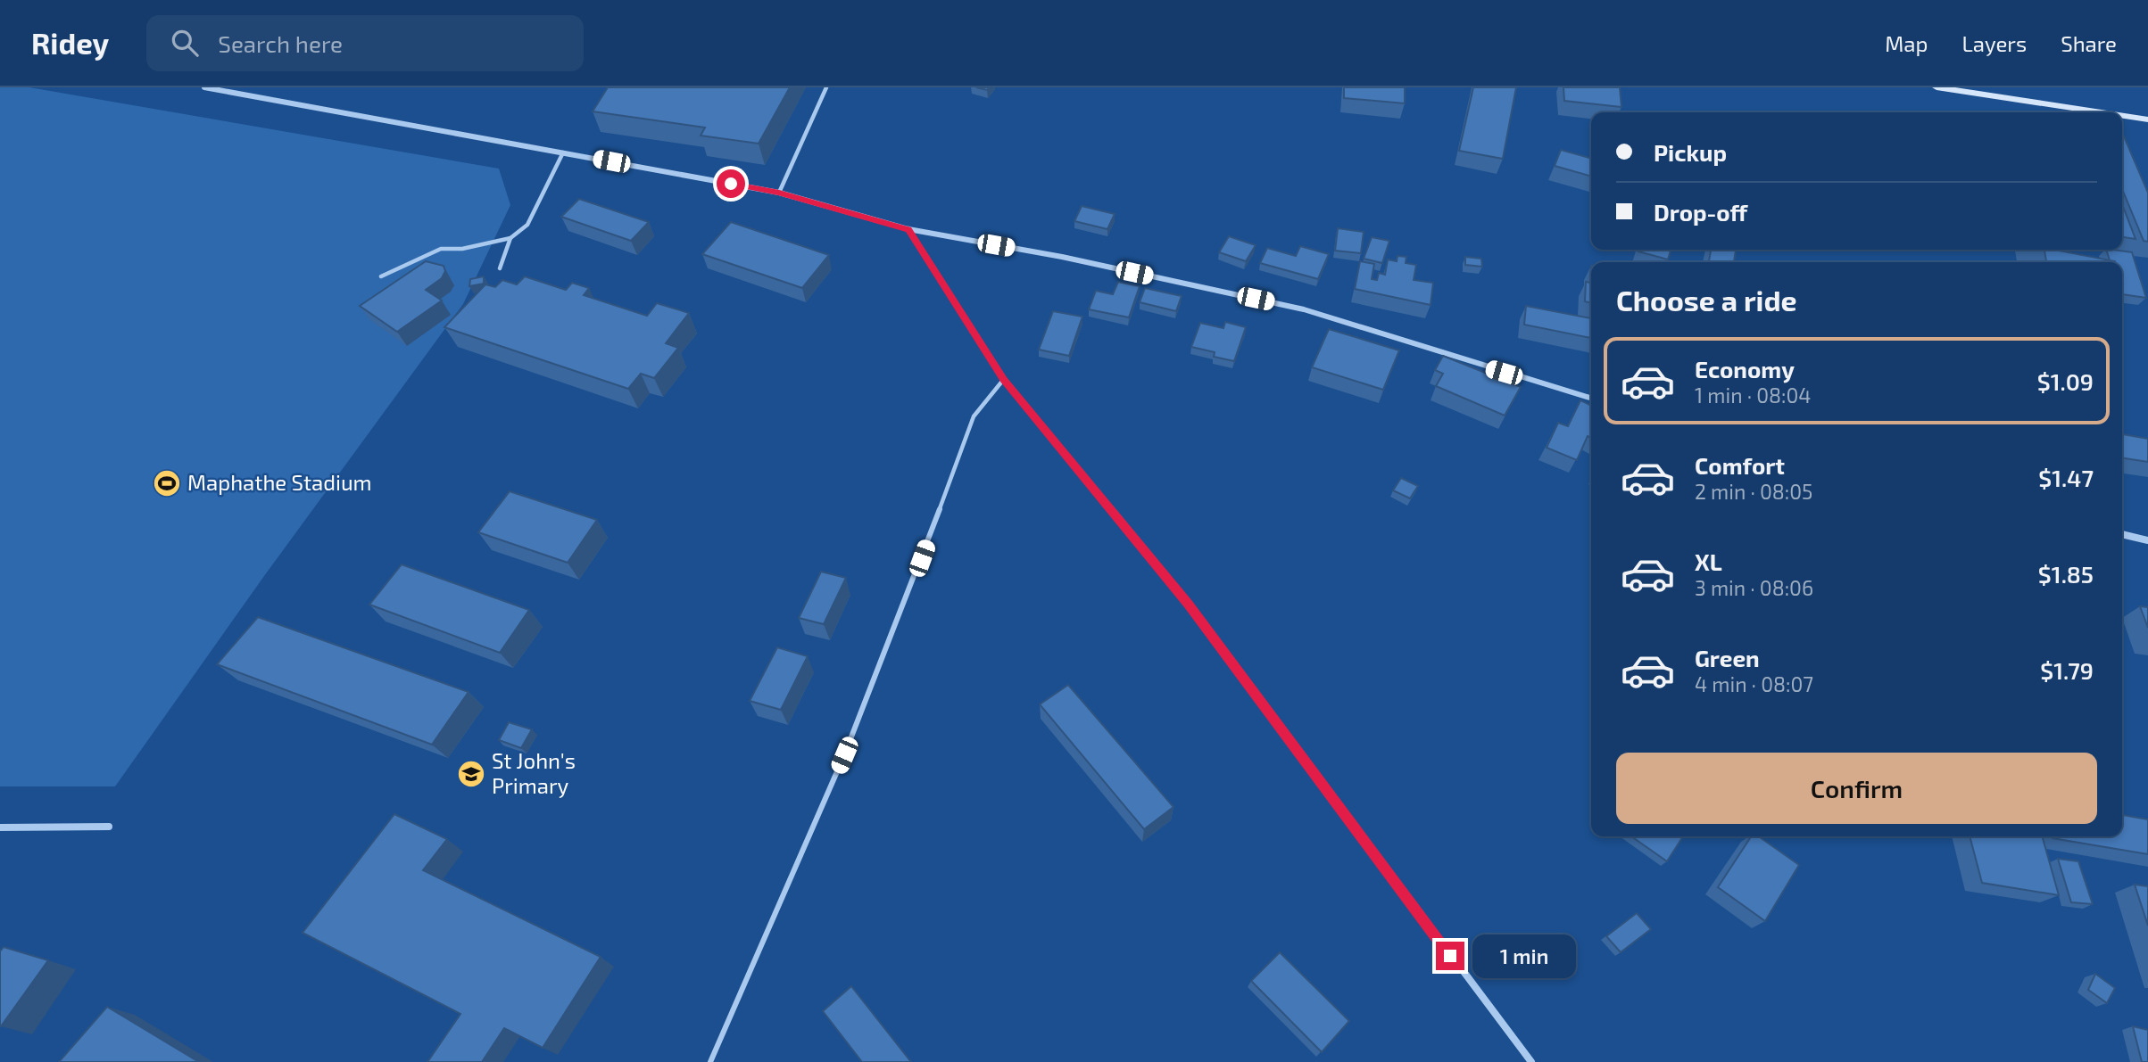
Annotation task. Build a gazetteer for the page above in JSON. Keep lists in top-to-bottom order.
{
  "places": {
    "sports": ["Maphathe Stadium"],
    "school or university": ["St John's Primary"]
  },
  "page": {
    "header": "Ridey",
    "search": "Search here",
    "nav": ["Map", "Layers", "Share"],
    "banner": ["Pickup", "Drop-off"],
    "heading": "Choose a ride",
    "list": [
      {
        "name": "Economy",
        "note": "1 min · 08:04",
        "value": "$1.09"
      },
      {
        "name": "Comfort",
        "note": "2 min · 08:05",
        "value": "$1.47"
      },
      {
        "name": "XL",
        "note": "3 min · 08:06",
        "value": "$1.85"
      },
      {
        "name": "Green",
        "note": "4 min · 08:07",
        "value": "$1.79"
      }
    ],
    "buttons": "Confirm",
    "bubble": "1 min"
  }
}
